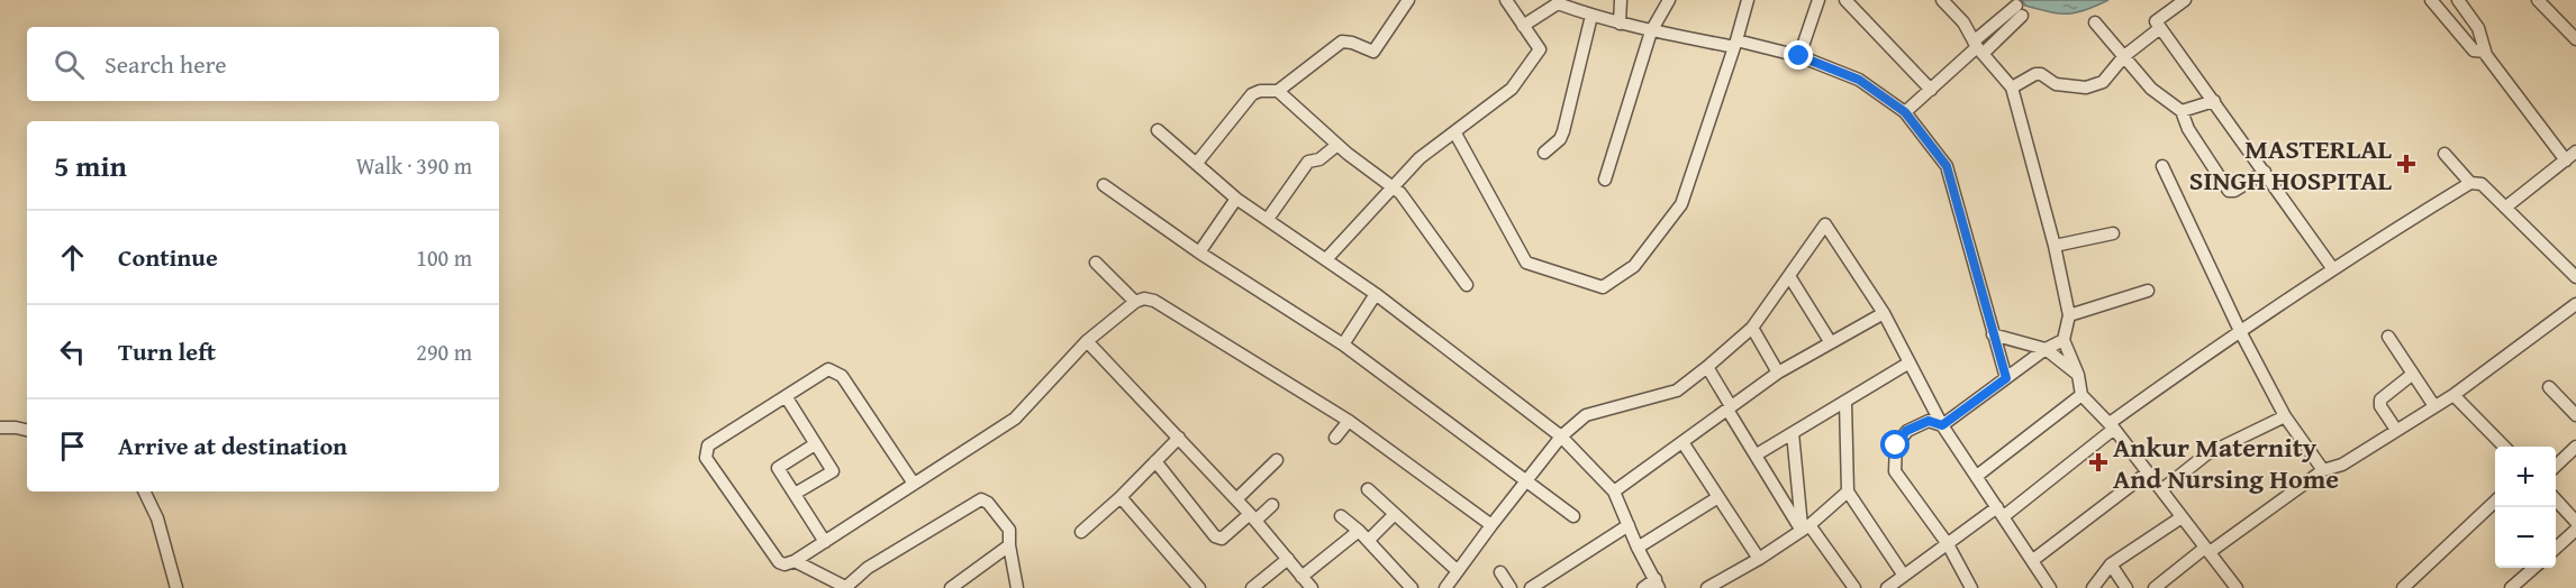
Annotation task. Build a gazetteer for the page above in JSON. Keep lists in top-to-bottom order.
{
  "places": {
    "health": ["MASTERLAL SINGH HOSPITAL", "Ankur Maternity And Nursing Home"]
  },
  "page": {
    "search": "Search here",
    "heading": ["5 min", "Walk · 390 m"],
    "list": [
      ["Continue", "100 m"],
      ["Turn left", "290 m"],
      "Arrive at destination"
    ],
    "map_buttons": ["+", "−"]
  }
}
